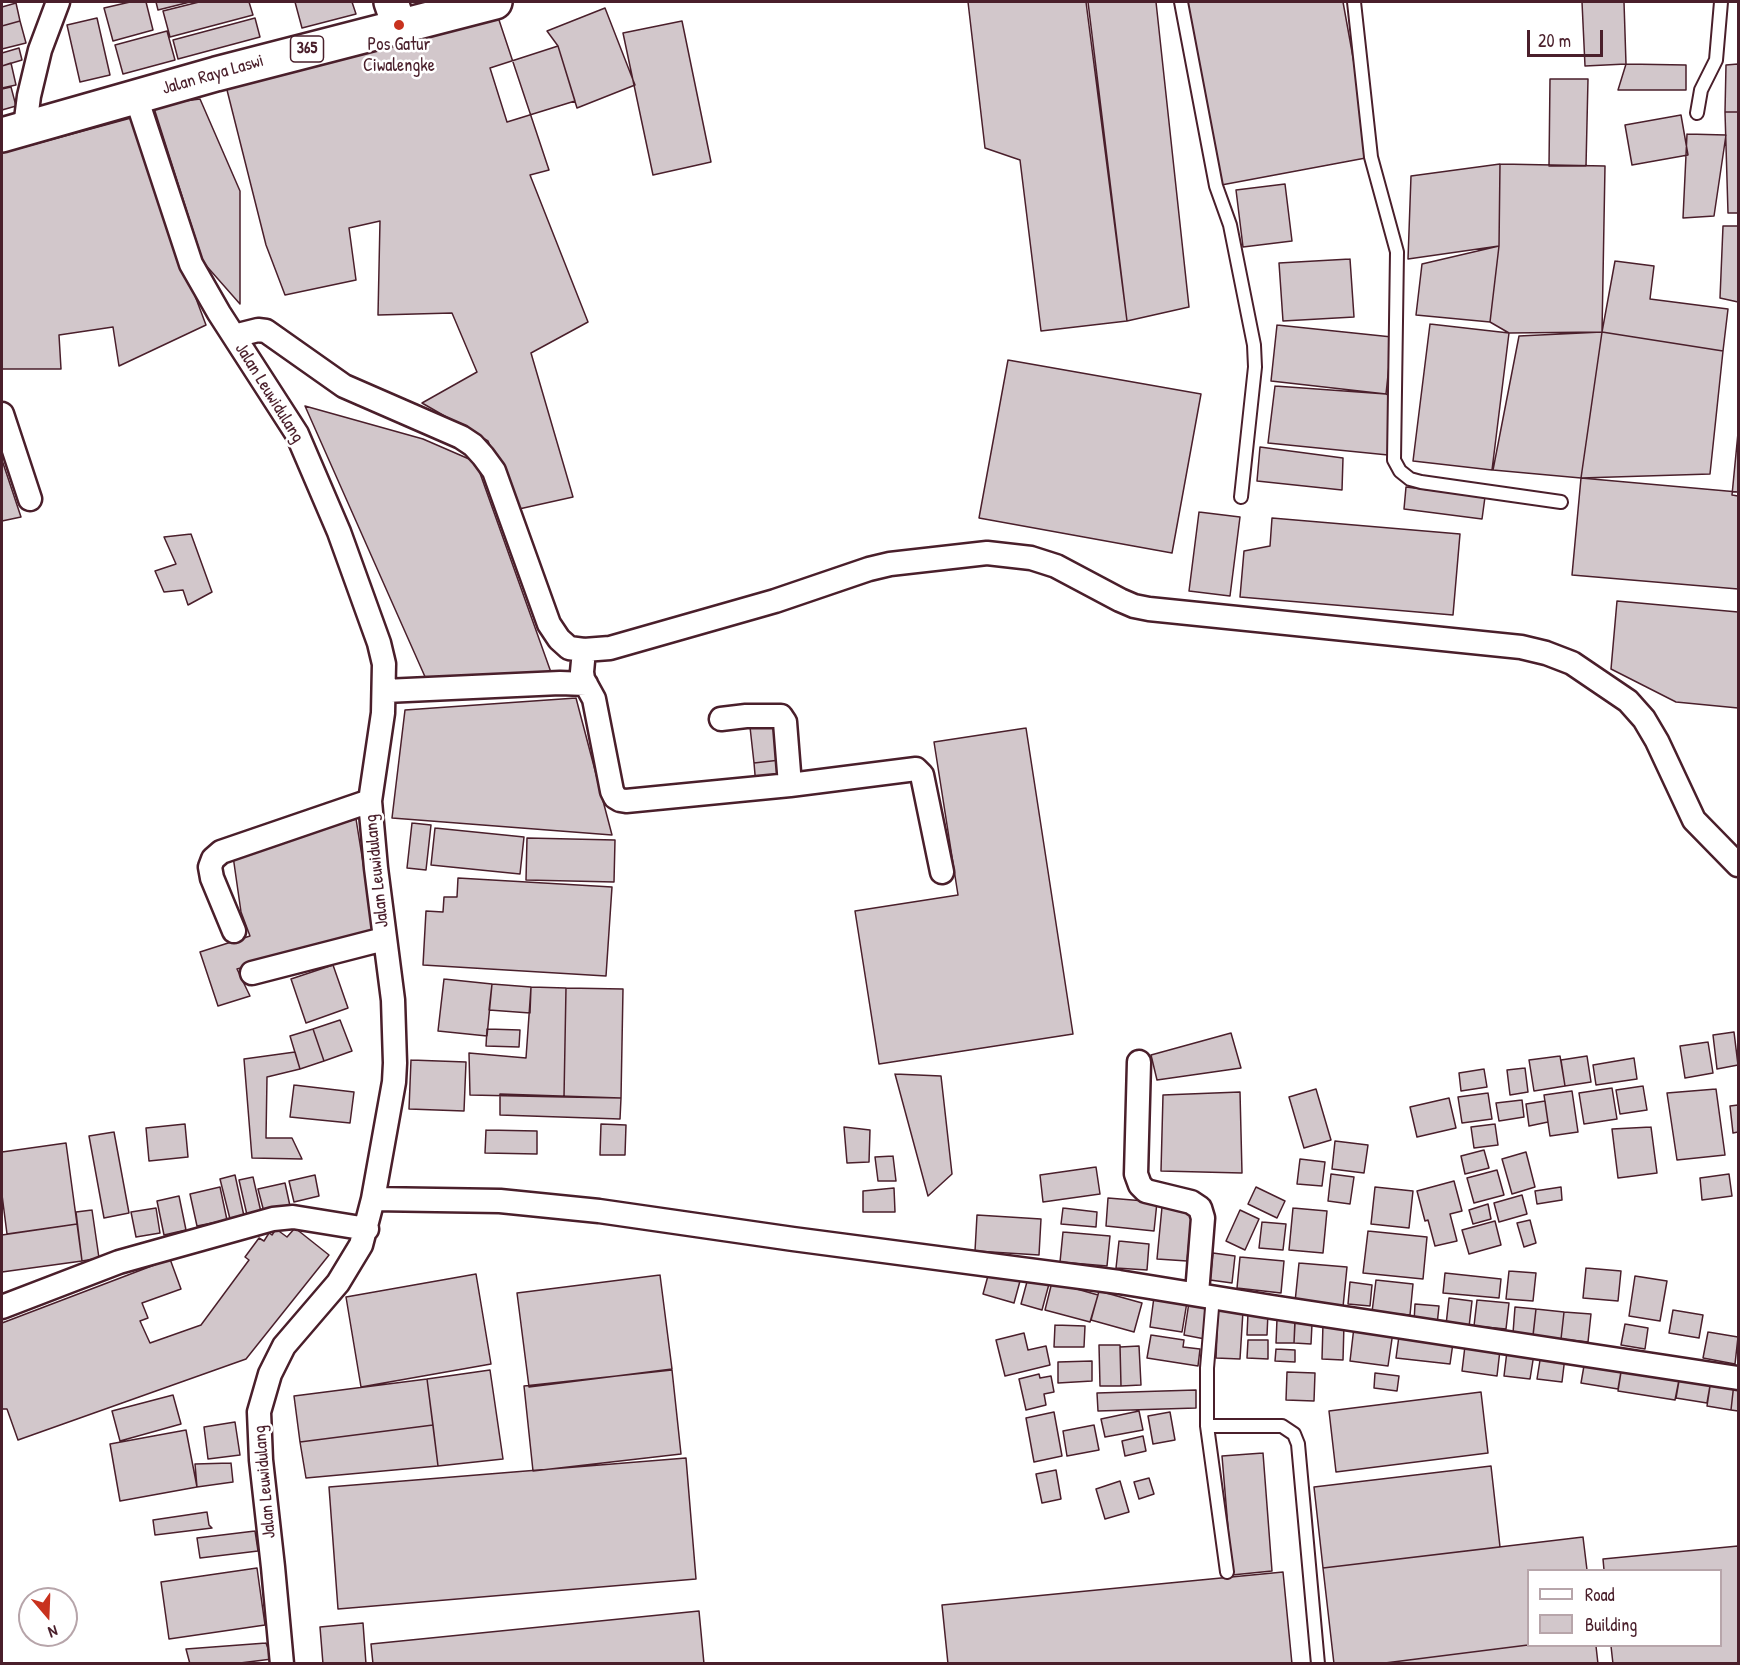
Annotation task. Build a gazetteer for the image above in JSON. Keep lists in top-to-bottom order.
{
  "streets": {
    "main road": ["365", "Jalan Raya Laswi"],
    "street": ["Jalan Leuwidulang"]
  },
  "crossings": [
    ["Jalan Raya Laswi", "Jalan Leuwidulang"]
  ],
  "places": ["Pos Gatur Ciwalengke"],
  "legend": ["Road", "Building"],
  "scale_bar": "20 m",
  "north": "bottom"
}
